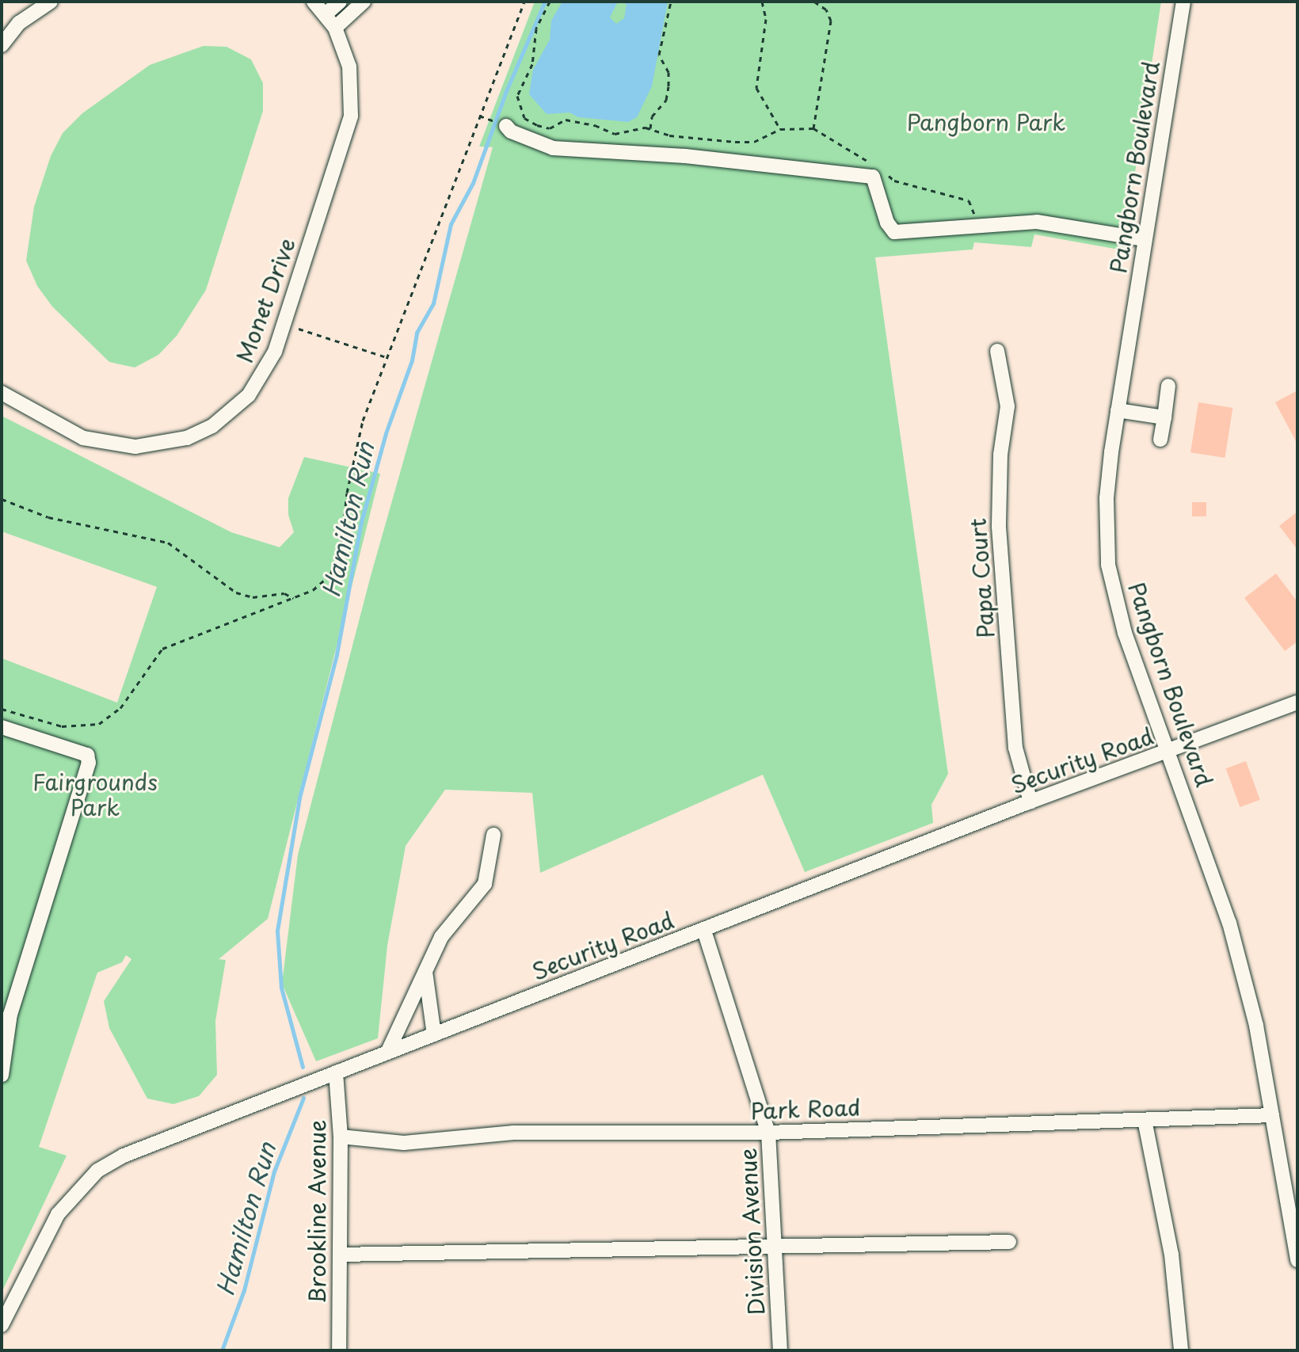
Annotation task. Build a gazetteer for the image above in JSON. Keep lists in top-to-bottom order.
{
  "streets": {
    "street": [
      "Pangborn Boulevard",
      "Monet Drive",
      "Papa Court",
      "Security Road",
      "Park Road",
      "Brookline Avenue",
      "Division Avenue"
    ]
  },
  "crossings": [
    ["Pangborn Boulevard", "Security Road"],
    ["Pangborn Boulevard", "Park Road"],
    ["Papa Court", "Security Road"],
    ["Security Road", "Brookline Avenue"],
    ["Security Road", "Division Avenue"],
    ["Park Road", "Brookline Avenue"],
    ["Park Road", "Division Avenue"]
  ],
  "water": ["Hamilton Run"],
  "parks": ["Pangborn Park", "Fairgrounds Park"]
}
